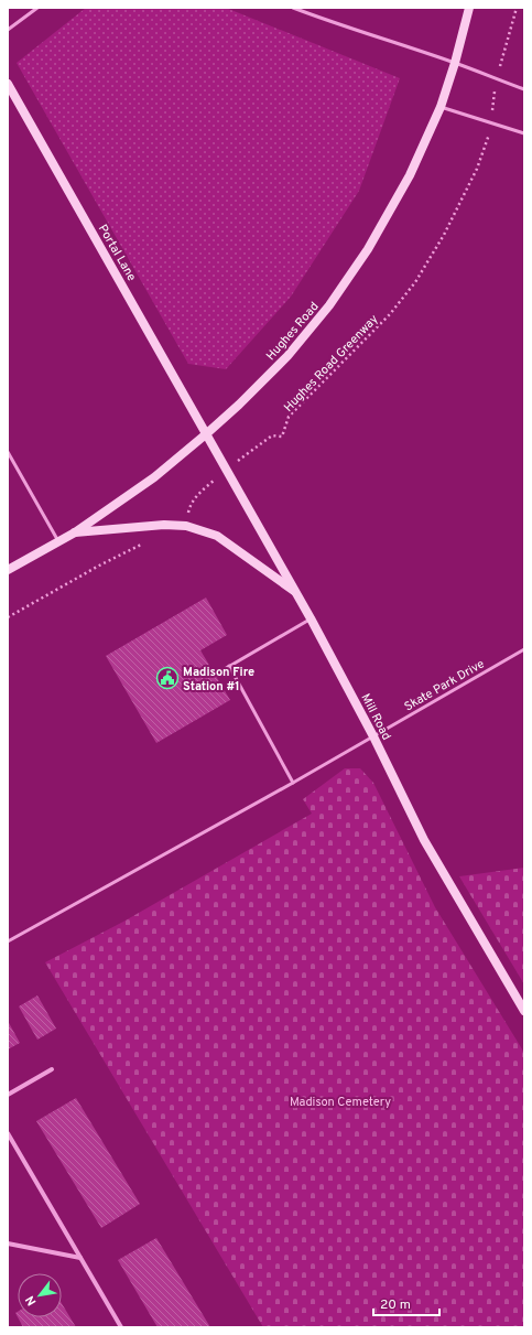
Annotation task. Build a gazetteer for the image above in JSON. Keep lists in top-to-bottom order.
{
  "streets": {
    "street": ["Portal Lane", "Hughes Road", "Mill Road"],
    "lane": ["Skate Park Drive"],
    "path": ["Hughes Road Greenway"]
  },
  "crossings": [
    ["Portal Lane", "Hughes Road"],
    ["Portal Lane", "Mill Road"],
    ["Hughes Road", "Mill Road"],
    ["Hughes Road Greenway", "Mill Road"],
    ["Skate Park Drive", "Mill Road"]
  ],
  "parks": ["Madison Cemetery"],
  "places": {
    "public building": ["Madison Fire Station #1"]
  },
  "scale_bar": "20 m",
  "north": "bottom left"
}
